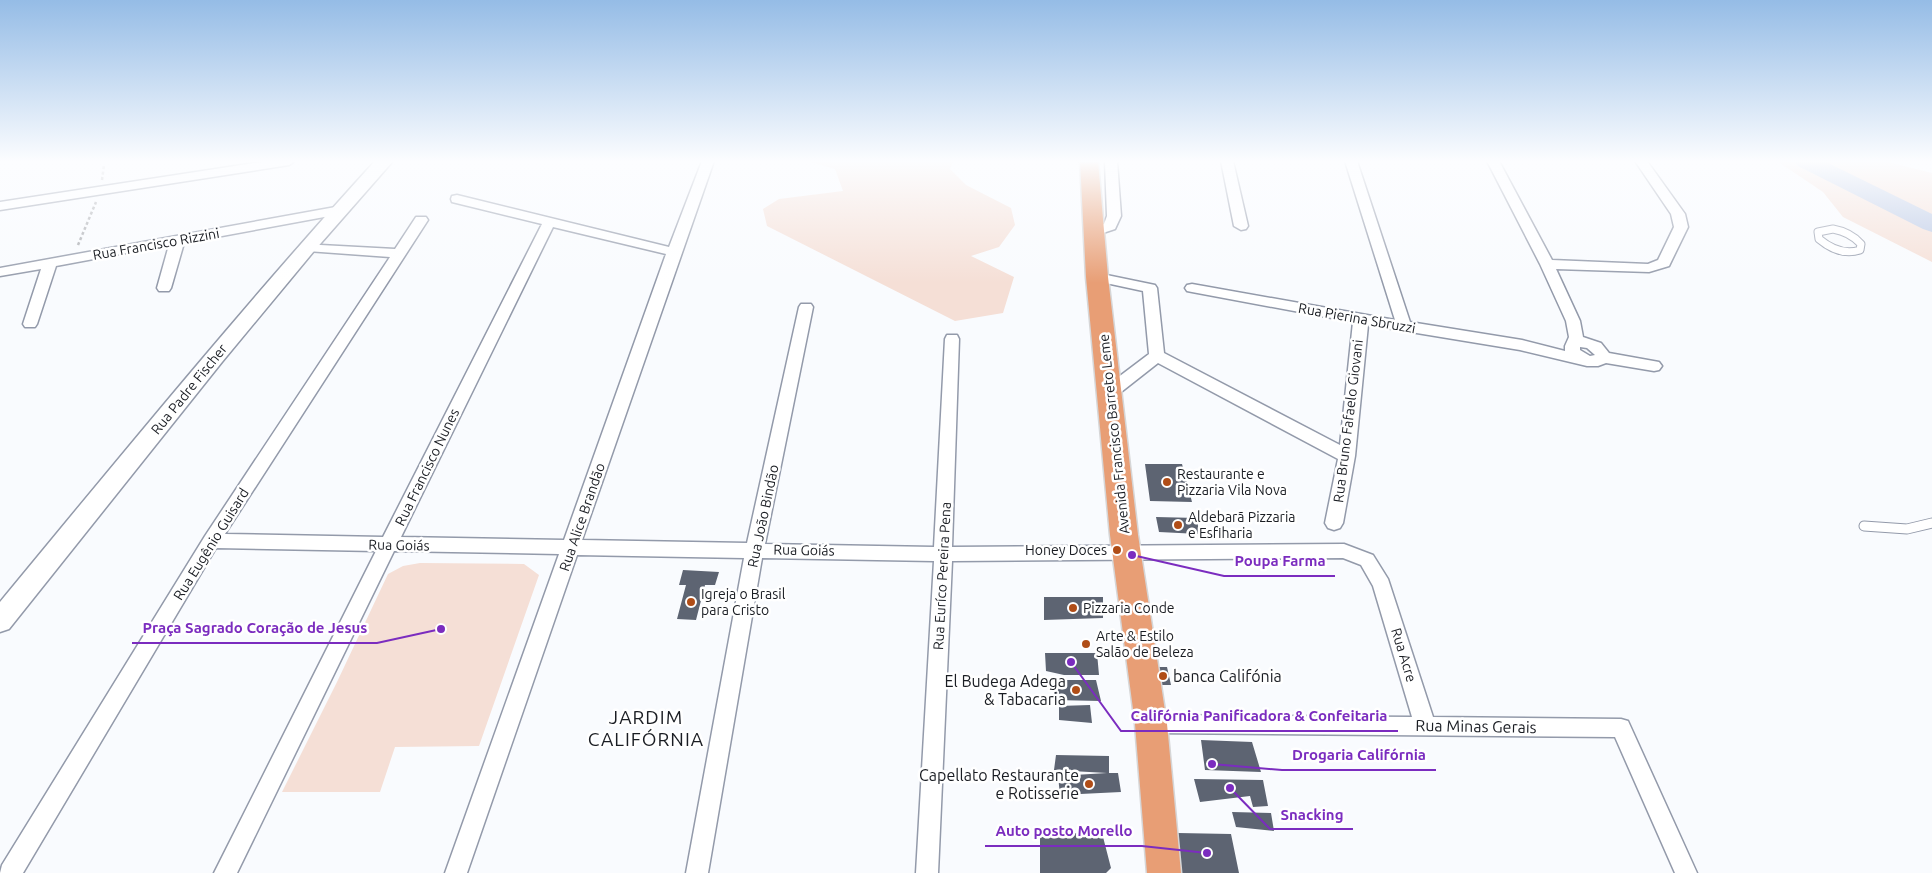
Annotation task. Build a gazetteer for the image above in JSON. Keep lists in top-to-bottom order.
{
  "streets": {
    "main road": ["Rua Padre Fischer", "Avenida Francisco Barreto Leme"],
    "street": [
      "Rua Francisco Rizzini",
      "Rua Pierina Sbruzzi",
      "Rua Bruno Fafaelo Giovani",
      "Rua Francisco Nunes",
      "Rua João Bindão",
      "Rua Alice Brandão",
      "Rua Eugênio Guisard",
      "Rua Goiás",
      "Rua Euríco Pereira Pena",
      "Rua Acre",
      "Rua Minas Gerais"
    ]
  },
  "crossings": [
    ["Rua Francisco Rizzini", "Rua Padre Fischer"],
    ["Rua Pierina Sbruzzi", "Rua Bruno Fafaelo Giovani"],
    ["Avenida Francisco Barreto Leme", "Rua Goiás"],
    ["Avenida Francisco Barreto Leme", "Rua Minas Gerais"],
    ["Rua Francisco Nunes", "Rua Goiás"],
    ["Rua João Bindão", "Rua Goiás"],
    ["Rua Alice Brandão", "Rua Goiás"],
    ["Rua Eugênio Guisard", "Rua Goiás"],
    ["Rua Goiás", "Rua Euríco Pereira Pena"],
    ["Rua Goiás", "Rua Acre"],
    ["Rua Acre", "Rua Minas Gerais"]
  ],
  "districts": ["JARDIM CALIFÓRNIA"],
  "places": [
    "Restaurante e Pizzaria Vila Nova",
    "Aldebarã Pizzaria e Esfiharia",
    "Honey Doces",
    "Poupa Farma",
    "Igreja o Brasil para Cristo",
    "Pizzaria Conde",
    "Praça Sagrado Coração de Jesus",
    "Arte & Estilo Salão de Beleza",
    "Califórnia Panificadora & Confeitaria",
    "banca Califónia",
    "El Budega Adega & Tabacaria",
    "Drogaria Califórnia",
    "Capellato Restaurante e Rotisserie",
    "Snacking",
    "Auto posto Morello"
  ]
}
